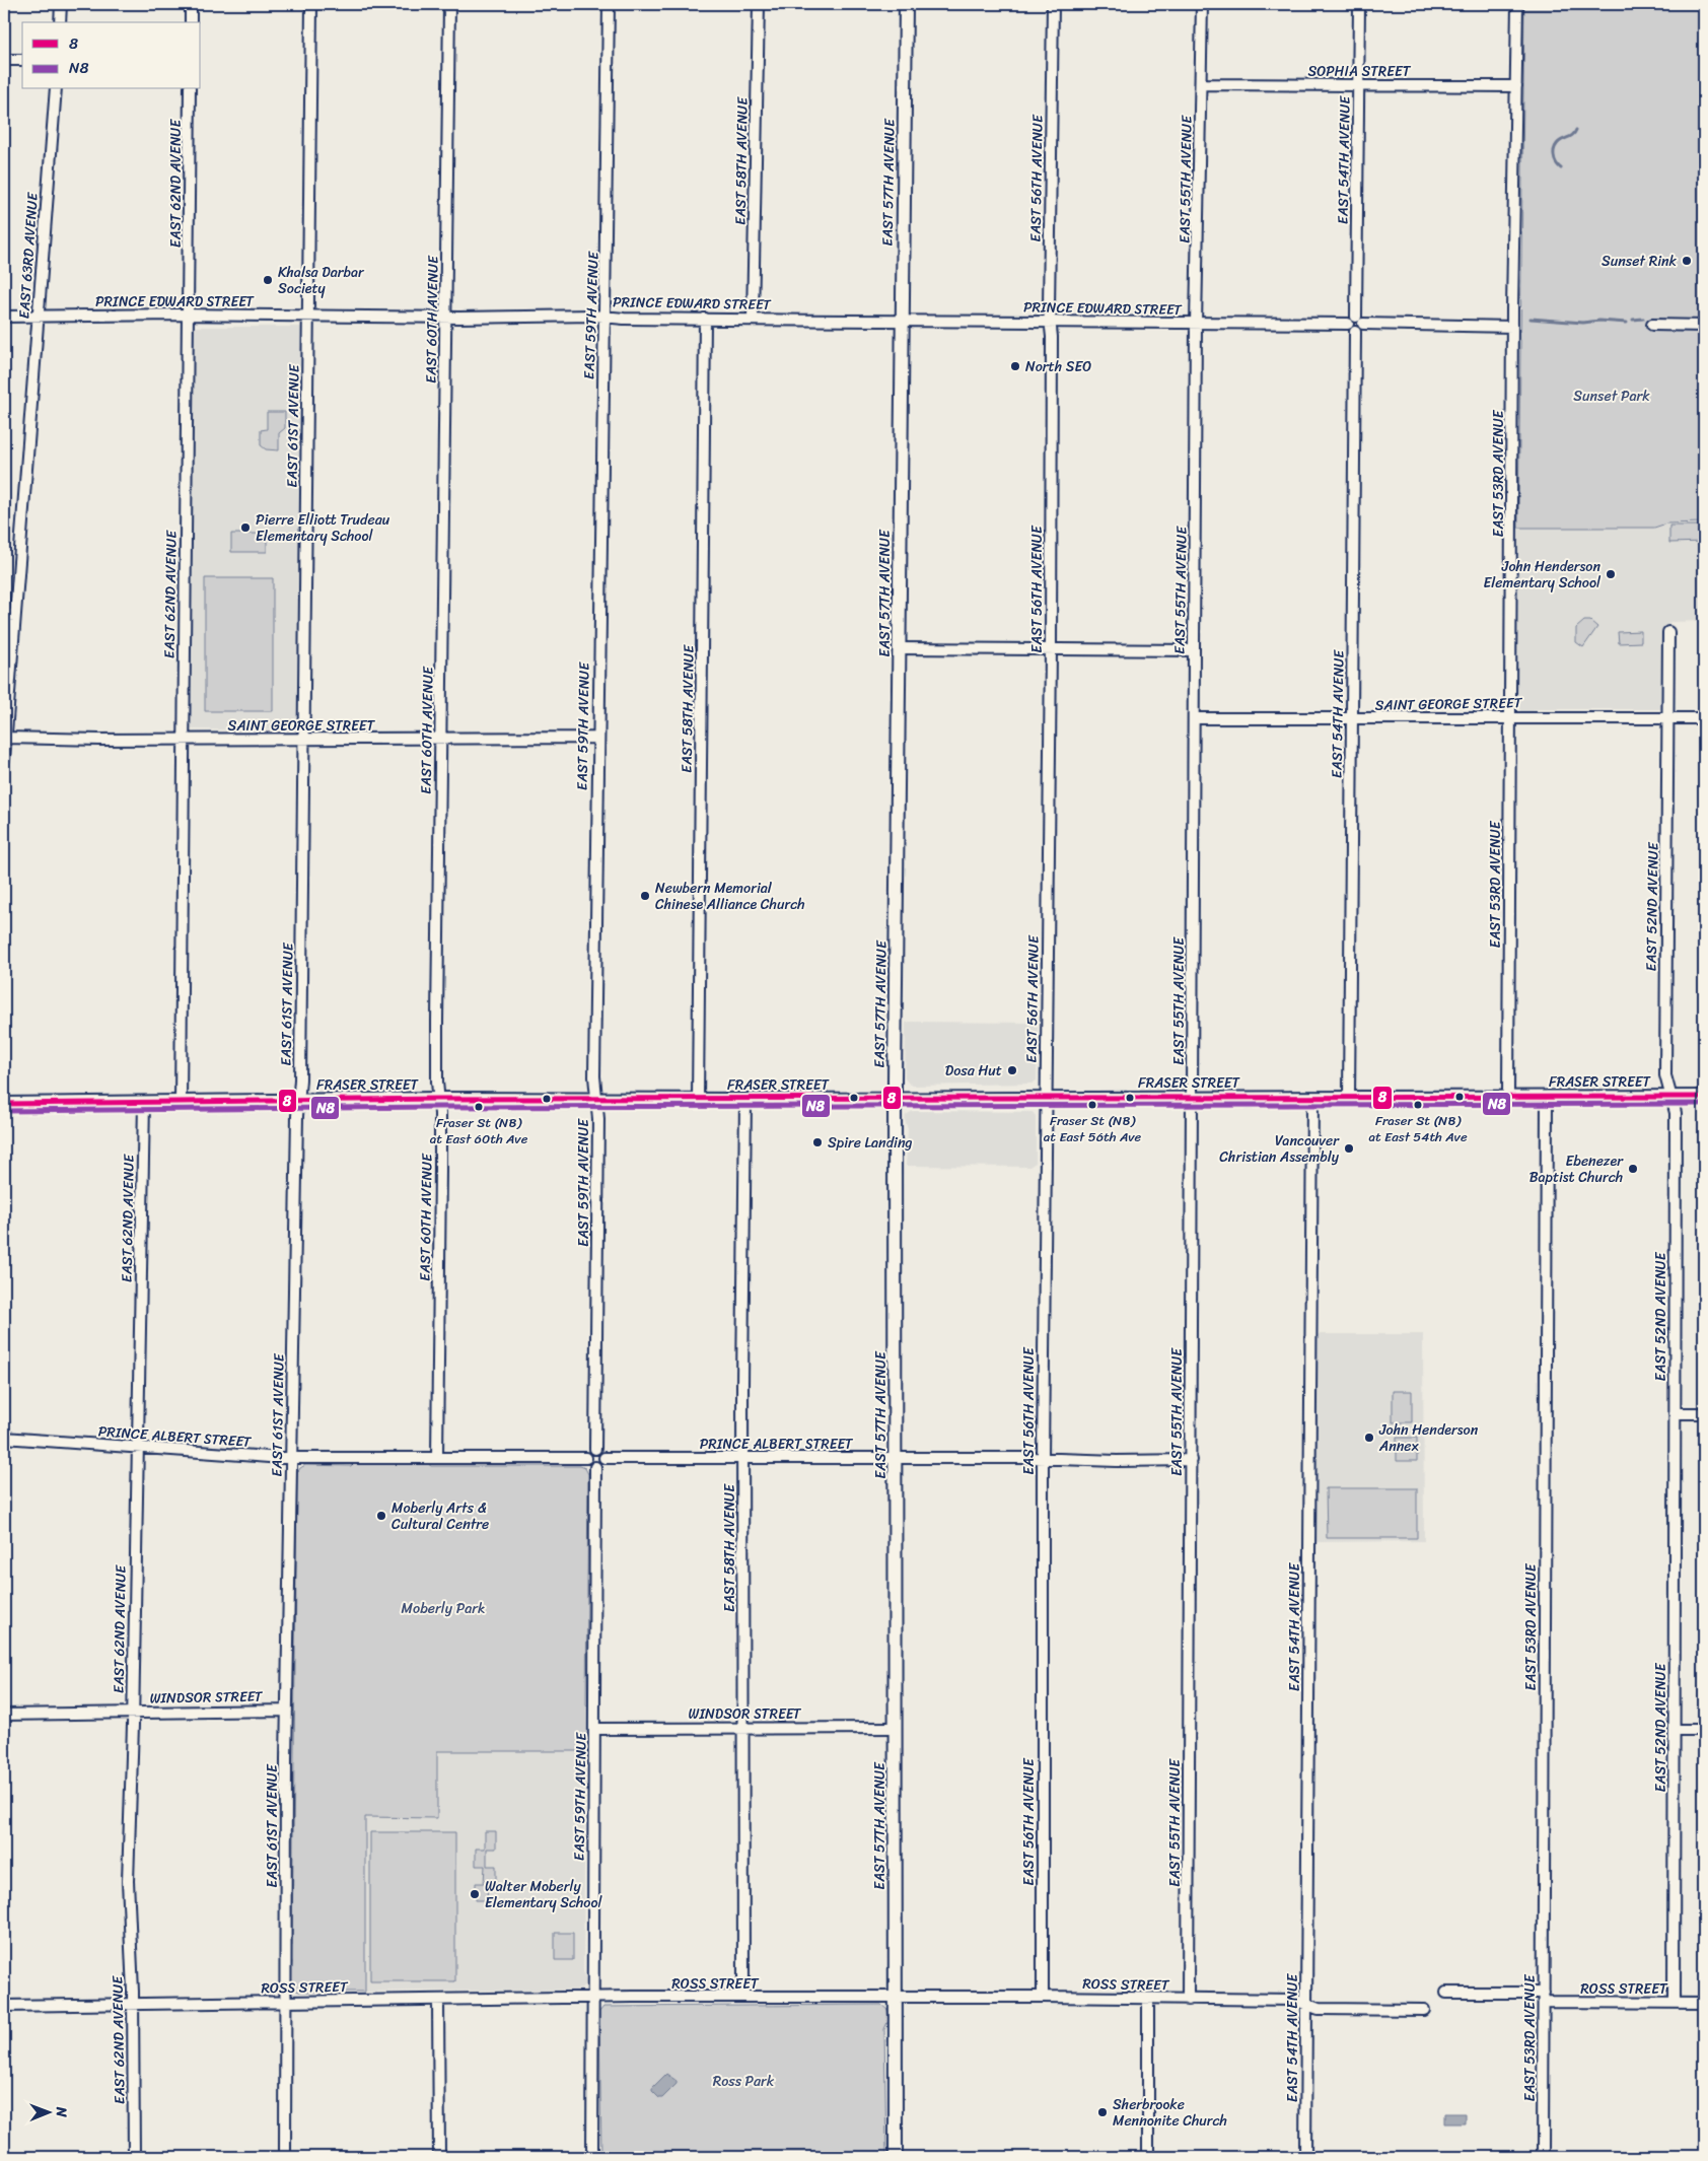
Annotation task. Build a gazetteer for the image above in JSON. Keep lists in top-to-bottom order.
{
  "streets": {
    "street": [
      "SOPHIA STREET",
      "EAST 54TH AVENUE",
      "EAST 58TH AVENUE",
      "EAST 56TH AVENUE",
      "EAST 55TH AVENUE",
      "EAST 57TH AVENUE",
      "EAST 62ND AVENUE",
      "EAST 63RD AVENUE",
      "PRINCE EDWARD STREET",
      "EAST 59TH AVENUE",
      "EAST 60TH AVENUE",
      "EAST 61ST AVENUE",
      "EAST 53RD AVENUE",
      "SAINT GEORGE STREET",
      "EAST 52ND AVENUE",
      "FRASER STREET",
      "PRINCE ALBERT STREET",
      "WINDSOR STREET",
      "ROSS STREET"
    ]
  },
  "crossings": [
    ["SOPHIA STREET", "EAST 54TH AVENUE"],
    ["SOPHIA STREET", "EAST 55TH AVENUE"],
    ["SOPHIA STREET", "EAST 53RD AVENUE"],
    ["EAST 54TH AVENUE", "PRINCE EDWARD STREET"],
    ["EAST 54TH AVENUE", "SAINT GEORGE STREET"],
    ["EAST 54TH AVENUE", "FRASER STREET"],
    ["EAST 54TH AVENUE", "ROSS STREET"],
    ["EAST 58TH AVENUE", "PRINCE EDWARD STREET"],
    ["EAST 58TH AVENUE", "FRASER STREET"],
    ["EAST 58TH AVENUE", "PRINCE ALBERT STREET"],
    ["EAST 58TH AVENUE", "WINDSOR STREET"],
    ["EAST 58TH AVENUE", "ROSS STREET"],
    ["EAST 56TH AVENUE", "PRINCE EDWARD STREET"],
    ["EAST 56TH AVENUE", "FRASER STREET"],
    ["EAST 56TH AVENUE", "PRINCE ALBERT STREET"],
    ["EAST 56TH AVENUE", "ROSS STREET"],
    ["EAST 55TH AVENUE", "PRINCE EDWARD STREET"],
    ["EAST 55TH AVENUE", "SAINT GEORGE STREET"],
    ["EAST 55TH AVENUE", "FRASER STREET"],
    ["EAST 55TH AVENUE", "PRINCE ALBERT STREET"],
    ["EAST 55TH AVENUE", "ROSS STREET"],
    ["EAST 57TH AVENUE", "PRINCE EDWARD STREET"],
    ["EAST 57TH AVENUE", "FRASER STREET"],
    ["EAST 57TH AVENUE", "PRINCE ALBERT STREET"],
    ["EAST 57TH AVENUE", "WINDSOR STREET"],
    ["EAST 57TH AVENUE", "ROSS STREET"],
    ["EAST 62ND AVENUE", "PRINCE EDWARD STREET"],
    ["EAST 62ND AVENUE", "SAINT GEORGE STREET"],
    ["EAST 62ND AVENUE", "FRASER STREET"],
    ["EAST 62ND AVENUE", "PRINCE ALBERT STREET"],
    ["EAST 62ND AVENUE", "WINDSOR STREET"],
    ["EAST 62ND AVENUE", "ROSS STREET"],
    ["EAST 63RD AVENUE", "PRINCE EDWARD STREET"],
    ["EAST 63RD AVENUE", "SAINT GEORGE STREET"],
    ["PRINCE EDWARD STREET", "EAST 59TH AVENUE"],
    ["PRINCE EDWARD STREET", "EAST 60TH AVENUE"],
    ["PRINCE EDWARD STREET", "EAST 61ST AVENUE"],
    ["EAST 59TH AVENUE", "SAINT GEORGE STREET"],
    ["EAST 59TH AVENUE", "FRASER STREET"],
    ["EAST 59TH AVENUE", "PRINCE ALBERT STREET"],
    ["EAST 59TH AVENUE", "WINDSOR STREET"],
    ["EAST 59TH AVENUE", "ROSS STREET"],
    ["EAST 60TH AVENUE", "SAINT GEORGE STREET"],
    ["EAST 60TH AVENUE", "FRASER STREET"],
    ["EAST 60TH AVENUE", "PRINCE ALBERT STREET"],
    ["EAST 61ST AVENUE", "SAINT GEORGE STREET"],
    ["EAST 61ST AVENUE", "FRASER STREET"],
    ["EAST 61ST AVENUE", "PRINCE ALBERT STREET"],
    ["EAST 61ST AVENUE", "WINDSOR STREET"],
    ["EAST 61ST AVENUE", "ROSS STREET"],
    ["EAST 53RD AVENUE", "SAINT GEORGE STREET"],
    ["EAST 53RD AVENUE", "FRASER STREET"],
    ["EAST 53RD AVENUE", "ROSS STREET"],
    ["SAINT GEORGE STREET", "EAST 52ND AVENUE"],
    ["EAST 52ND AVENUE", "FRASER STREET"],
    ["EAST 52ND AVENUE", "ROSS STREET"]
  ],
  "parks": ["Sunset Park", "Moberly Park", "Ross Park"],
  "places": [
    "Sunset Rink",
    "Khalsa Darbar Society",
    "North SEO",
    "Pierre Elliott Trudeau Elementary School",
    "John Henderson Elementary School",
    "Newbern Memorial Chinese Alliance Church",
    "Dosa Hut",
    "Fraser St (NB) at East 56th Ave",
    "Fraser St (NB) at East 54th Ave",
    "Fraser St (NB) at East 60th Ave",
    "Spire Landing",
    "Vancouver Christian Assembly",
    "Ebenezer Baptist Church",
    "John Henderson Annex",
    "Moberly Arts & Cultural Centre",
    "Walter Moberly Elementary School",
    "Sherbrooke Mennonite Church"
  ],
  "lines": ["transit line 8", "transit line N8"],
  "legend": ["8", "N8"],
  "north": "right"
}
